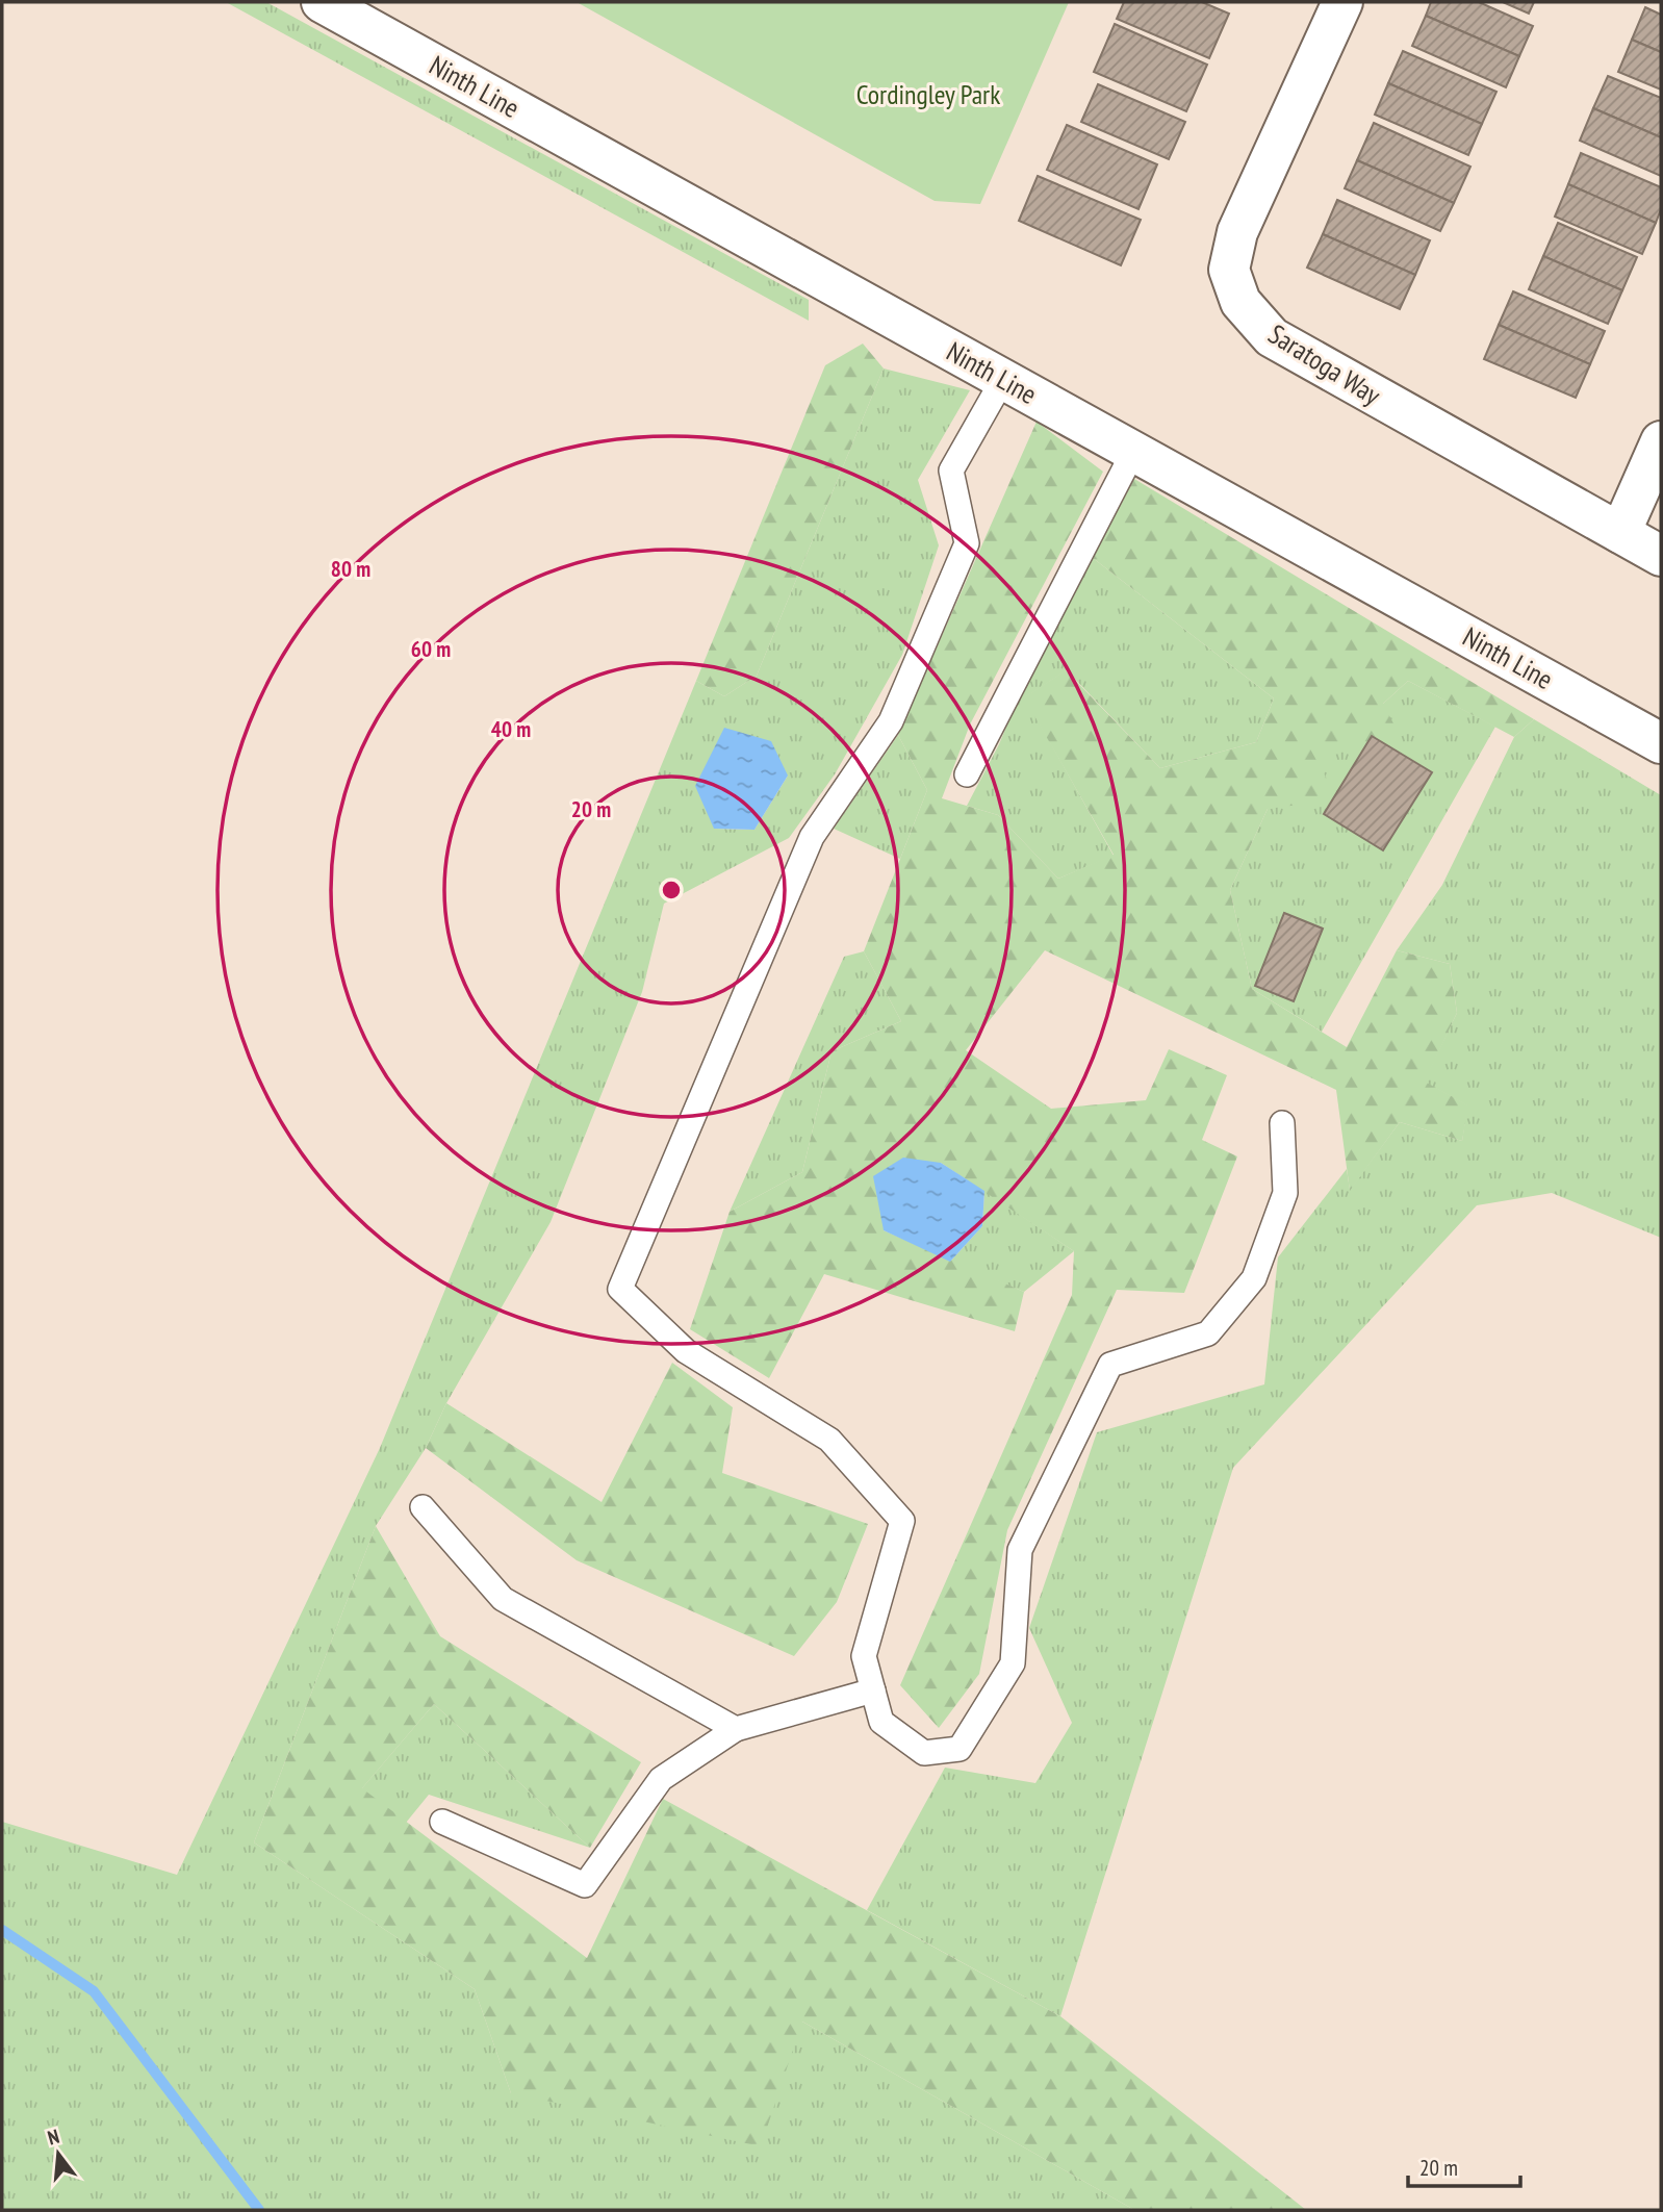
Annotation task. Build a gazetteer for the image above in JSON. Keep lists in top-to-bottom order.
{
  "streets": {
    "main road": ["Ninth Line", "Saratoga Way"]
  },
  "parks": ["Cordingley Park"],
  "scale_bar": "20 m",
  "north": "top",
  "rings": [
    "80 m",
    "60 m",
    "40 m",
    "20 m"
  ]
}
